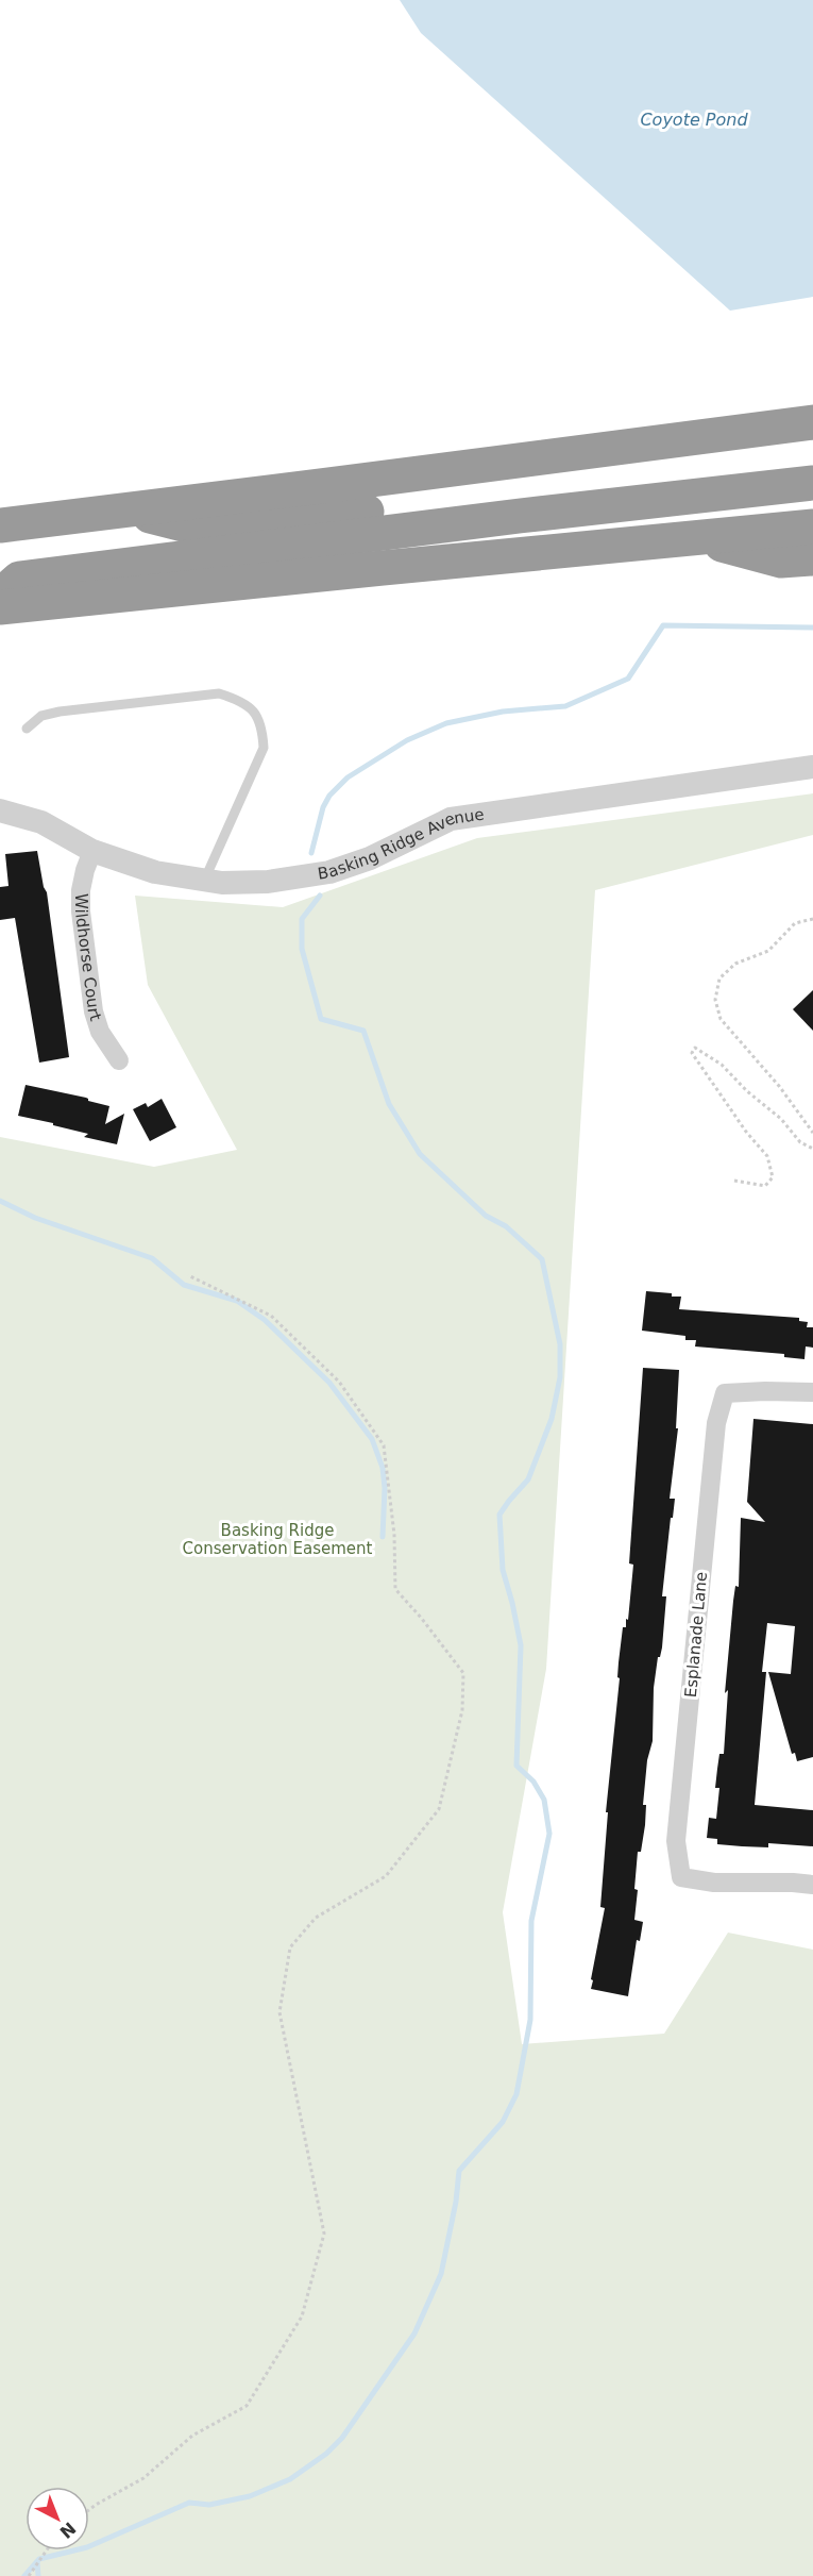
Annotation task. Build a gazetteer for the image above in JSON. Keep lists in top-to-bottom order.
{
  "streets": {
    "street": ["Basking Ridge Avenue", "Wildhorse Court", "Esplanade Lane"]
  },
  "crossings": [
    ["Basking Ridge Avenue", "Wildhorse Court"]
  ],
  "water": ["Coyote Pond"],
  "parks": ["Basking Ridge Conservation Easement"],
  "north": "bottom right"
}
